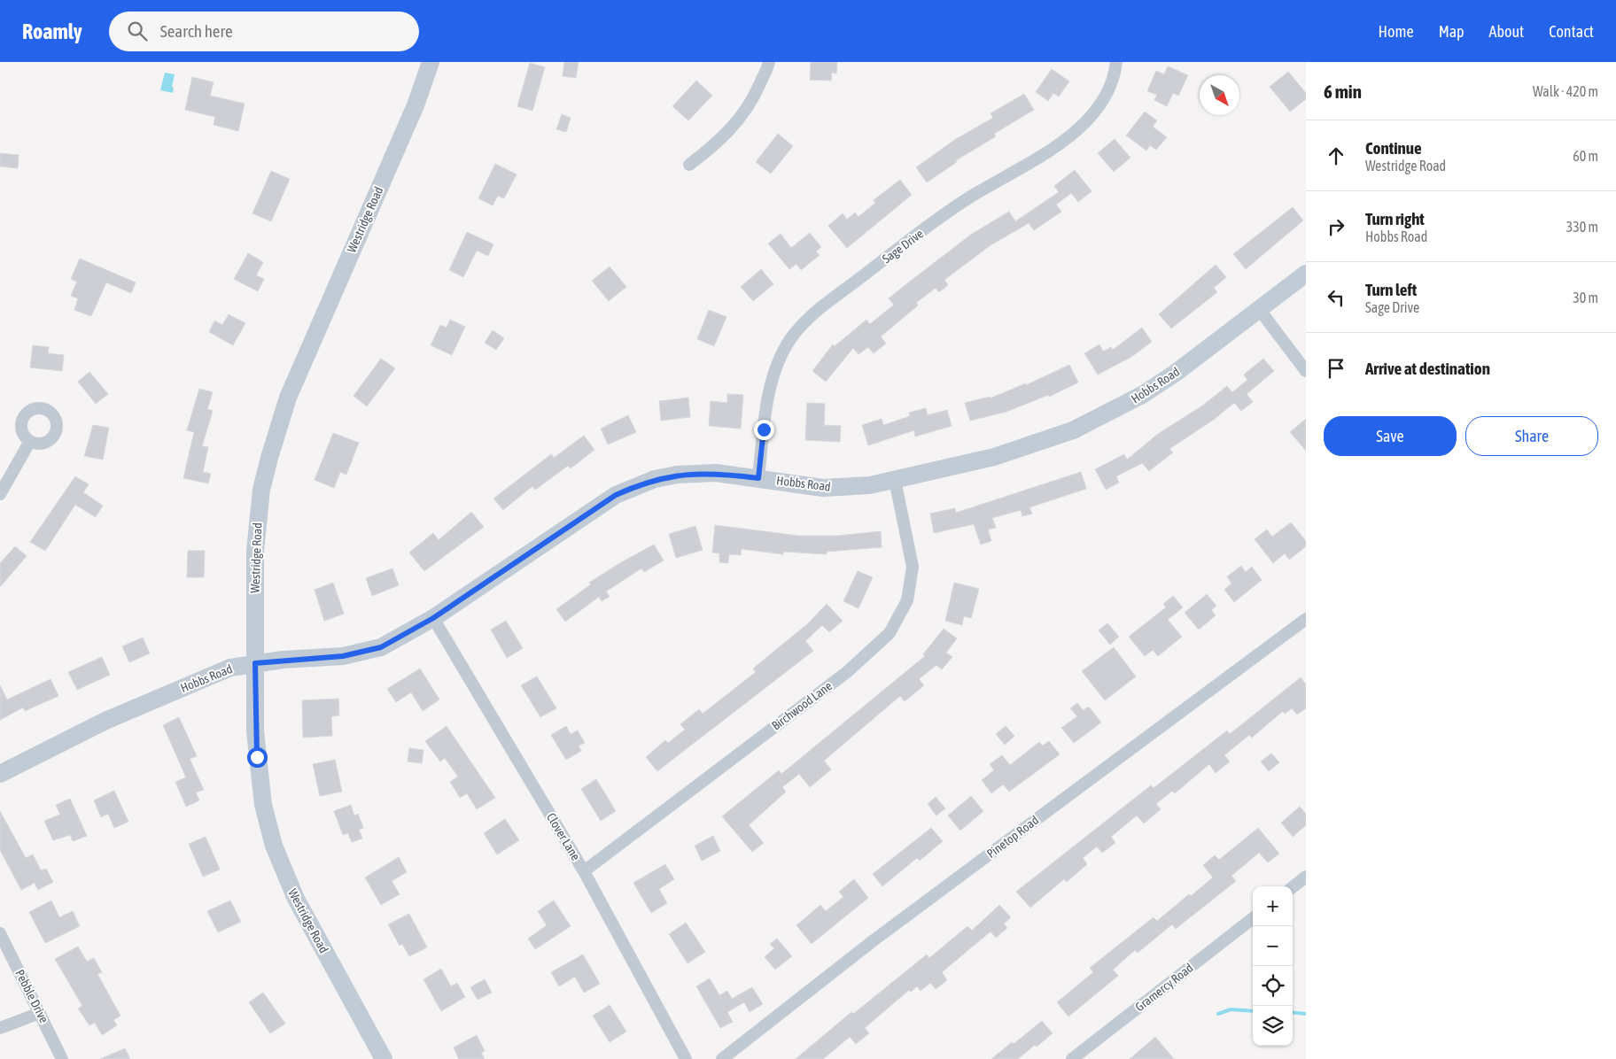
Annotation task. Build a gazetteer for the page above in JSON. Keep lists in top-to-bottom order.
{
  "streets": {
    "street": [
      "Westridge Road",
      "Sage Drive",
      "Hobbs Road",
      "Birchwood Lane",
      "Clover Lane",
      "Pinetop Road",
      "Gramercy Road",
      "Pebble Drive"
    ]
  },
  "crossings": [
    ["Westridge Road", "Hobbs Road"],
    ["Sage Drive", "Hobbs Road"],
    ["Hobbs Road", "Birchwood Lane"],
    ["Hobbs Road", "Clover Lane"],
    ["Birchwood Lane", "Clover Lane"]
  ],
  "north": "bottom right",
  "page": {
    "header": "Roamly",
    "search": "Search here",
    "nav": [
      "Home",
      "Map",
      "About",
      "Contact"
    ],
    "heading": ["6 min", "Walk · 420 m"],
    "list": [
      ["Continue", "Westridge Road", "60 m"],
      ["Turn right", "Hobbs Road", "330 m"],
      ["Turn left", "Sage Drive", "30 m"],
      "Arrive at destination"
    ],
    "buttons": ["Save", "Share"],
    "map_buttons": ["+", "−"]
  }
}
